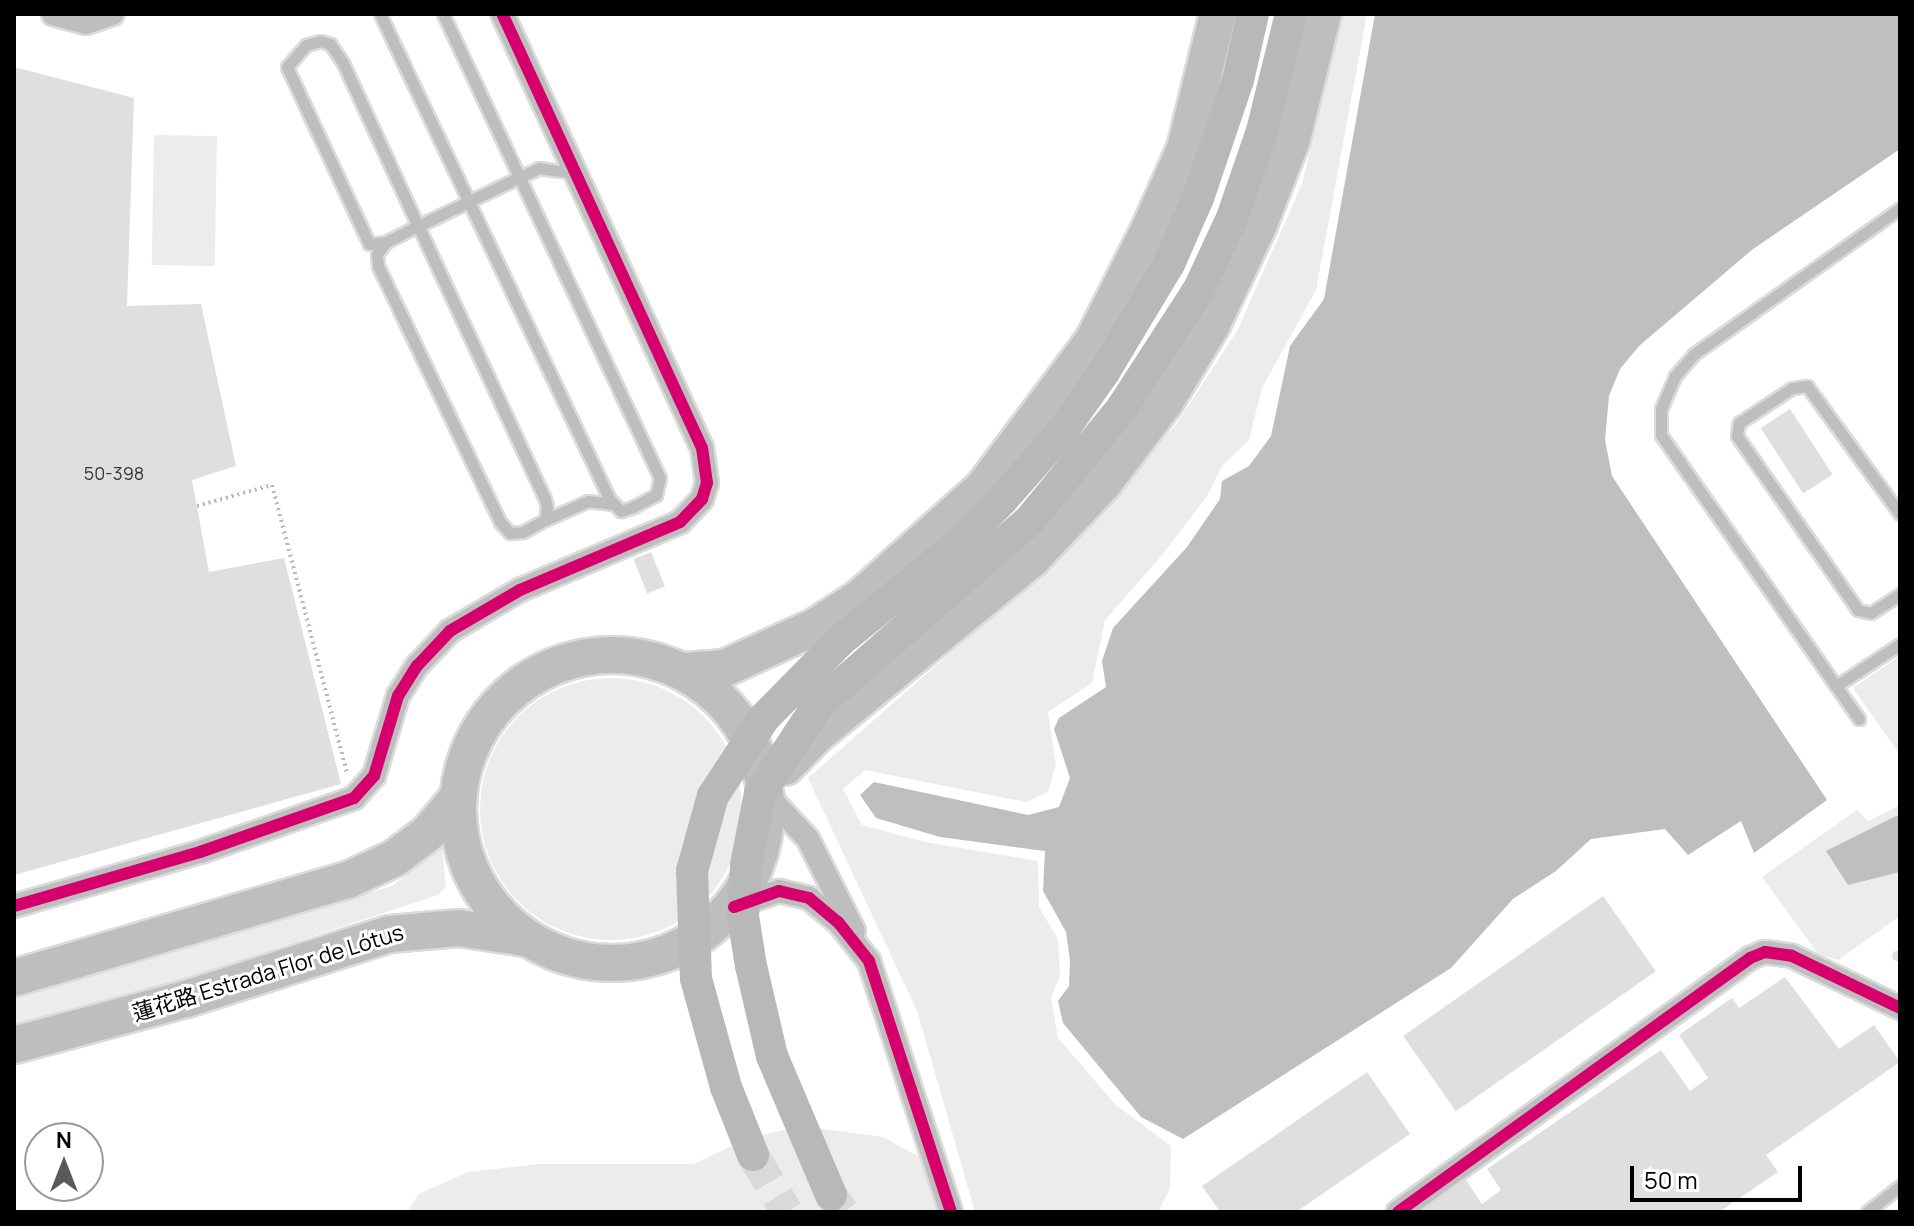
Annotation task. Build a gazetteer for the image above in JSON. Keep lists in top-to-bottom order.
{
  "streets": {
    "main road": ["蓮花路 Estrada Flor de Lótus"]
  },
  "house_numbers": ["50-398"],
  "scale_bar": "50 m",
  "north": "top"
}
